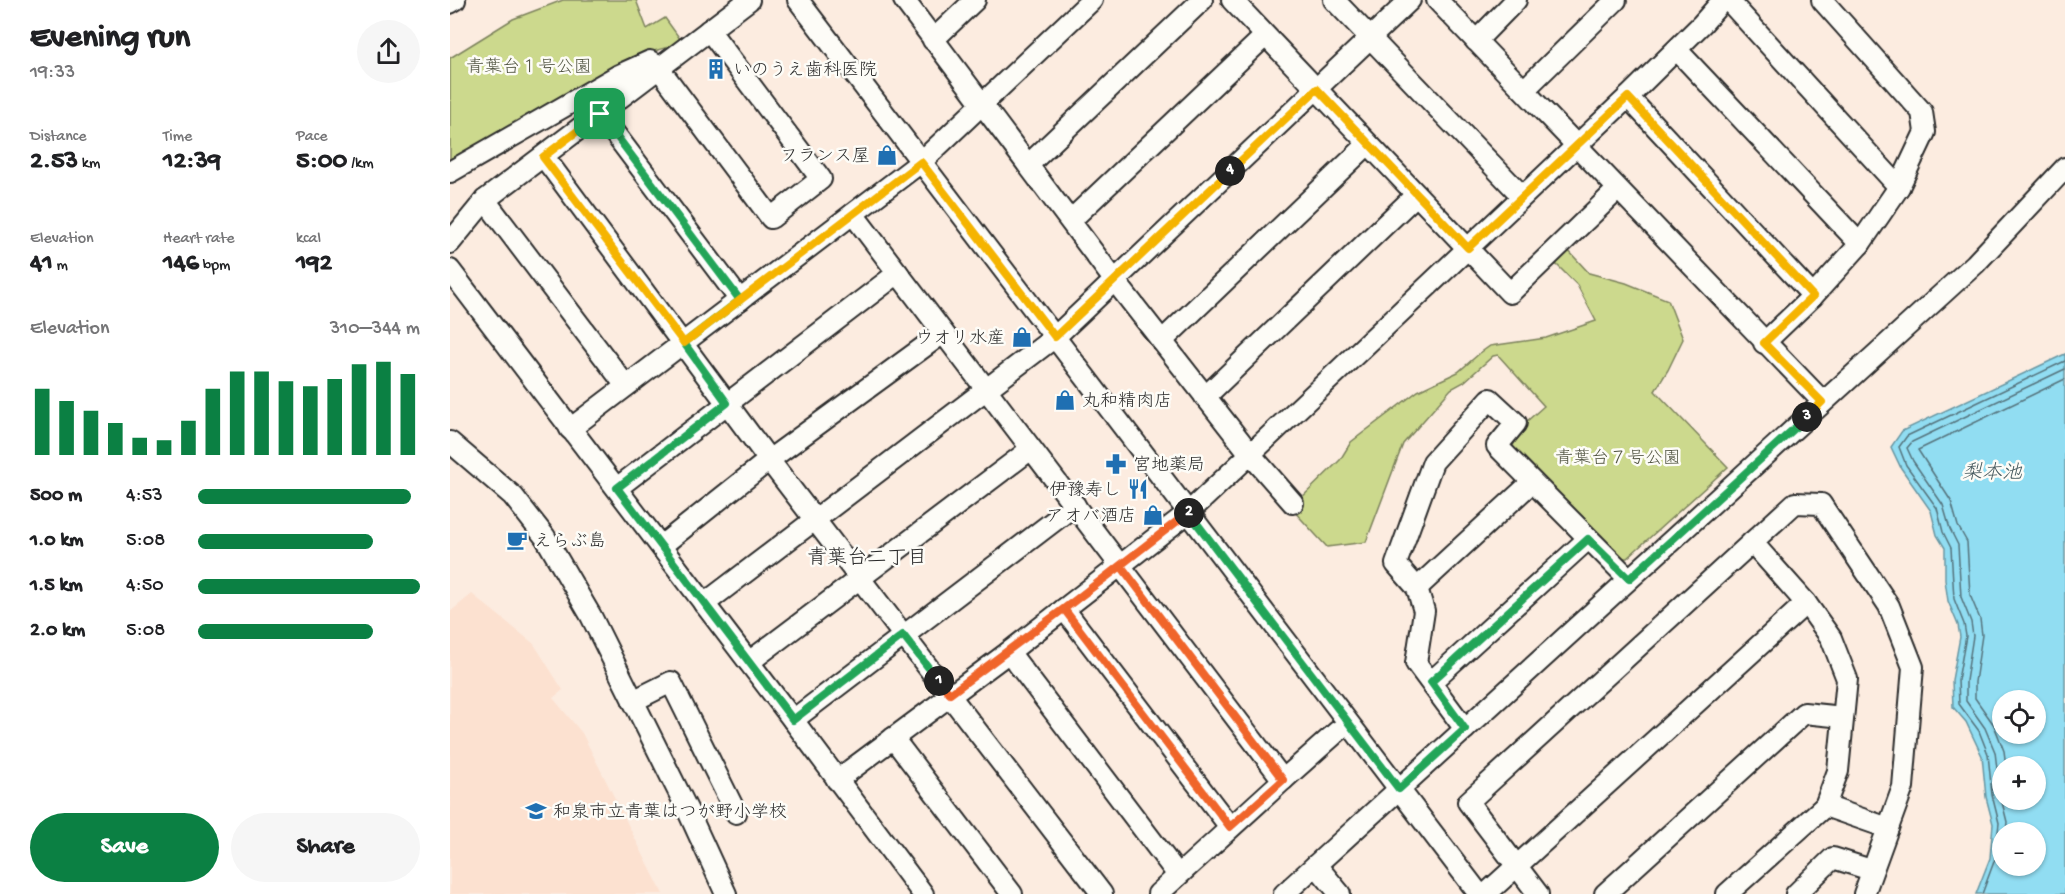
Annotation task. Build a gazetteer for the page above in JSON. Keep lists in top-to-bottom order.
{
  "districts": ["青葉台二丁目"],
  "water": ["梨本池"],
  "parks": ["青葉台１号公園", "青葉台７号公園"],
  "places": {
    "building": ["いのうえ歯科医院"],
    "shop": [
      "フランス屋",
      "ウオリ水産",
      "丸和精肉店",
      "アオバ酒店"
    ],
    "pharmacy": ["宮地薬局"],
    "restaurant": ["伊豫寿し"],
    "cafe": ["えらぶ島"],
    "school or university": ["和泉市立青葉はつが野小学校"]
  },
  "page": {
    "heading": ["Evening run", "19:33"],
    "stats": [
      ["Distance", "2.53 km"],
      ["Time", "12:39"],
      ["Pace", "5:00 /km"],
      ["Elevation", "41 m"],
      ["Heart rate", "146 bpm"],
      ["kcal", "192"]
    ],
    "pins": [
      "4",
      "3",
      "2",
      "1"
    ],
    "chart": ["Elevation", "310–344 m"],
    "list": [
      {
        "name": "500 m",
        "note": "4:53"
      },
      {
        "name": "1.0 km",
        "note": "5:08"
      },
      {
        "name": "1.5 km",
        "note": "4:50"
      },
      {
        "name": "2.0 km",
        "note": "5:08"
      }
    ],
    "map_buttons": ["+", "−"],
    "buttons": ["Save", "Share"]
  }
}
